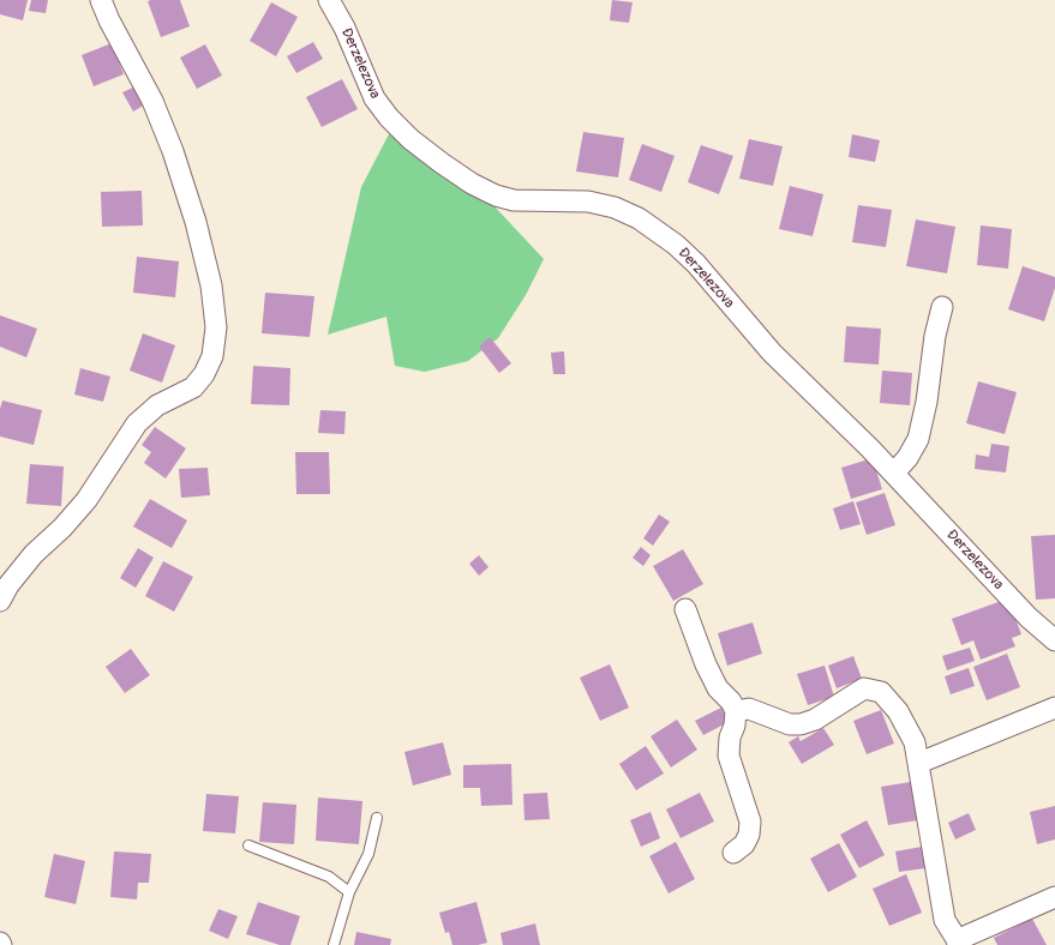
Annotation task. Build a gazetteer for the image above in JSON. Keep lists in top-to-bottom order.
{
  "streets": {
    "street": ["Đerzelezova"]
  }
}
